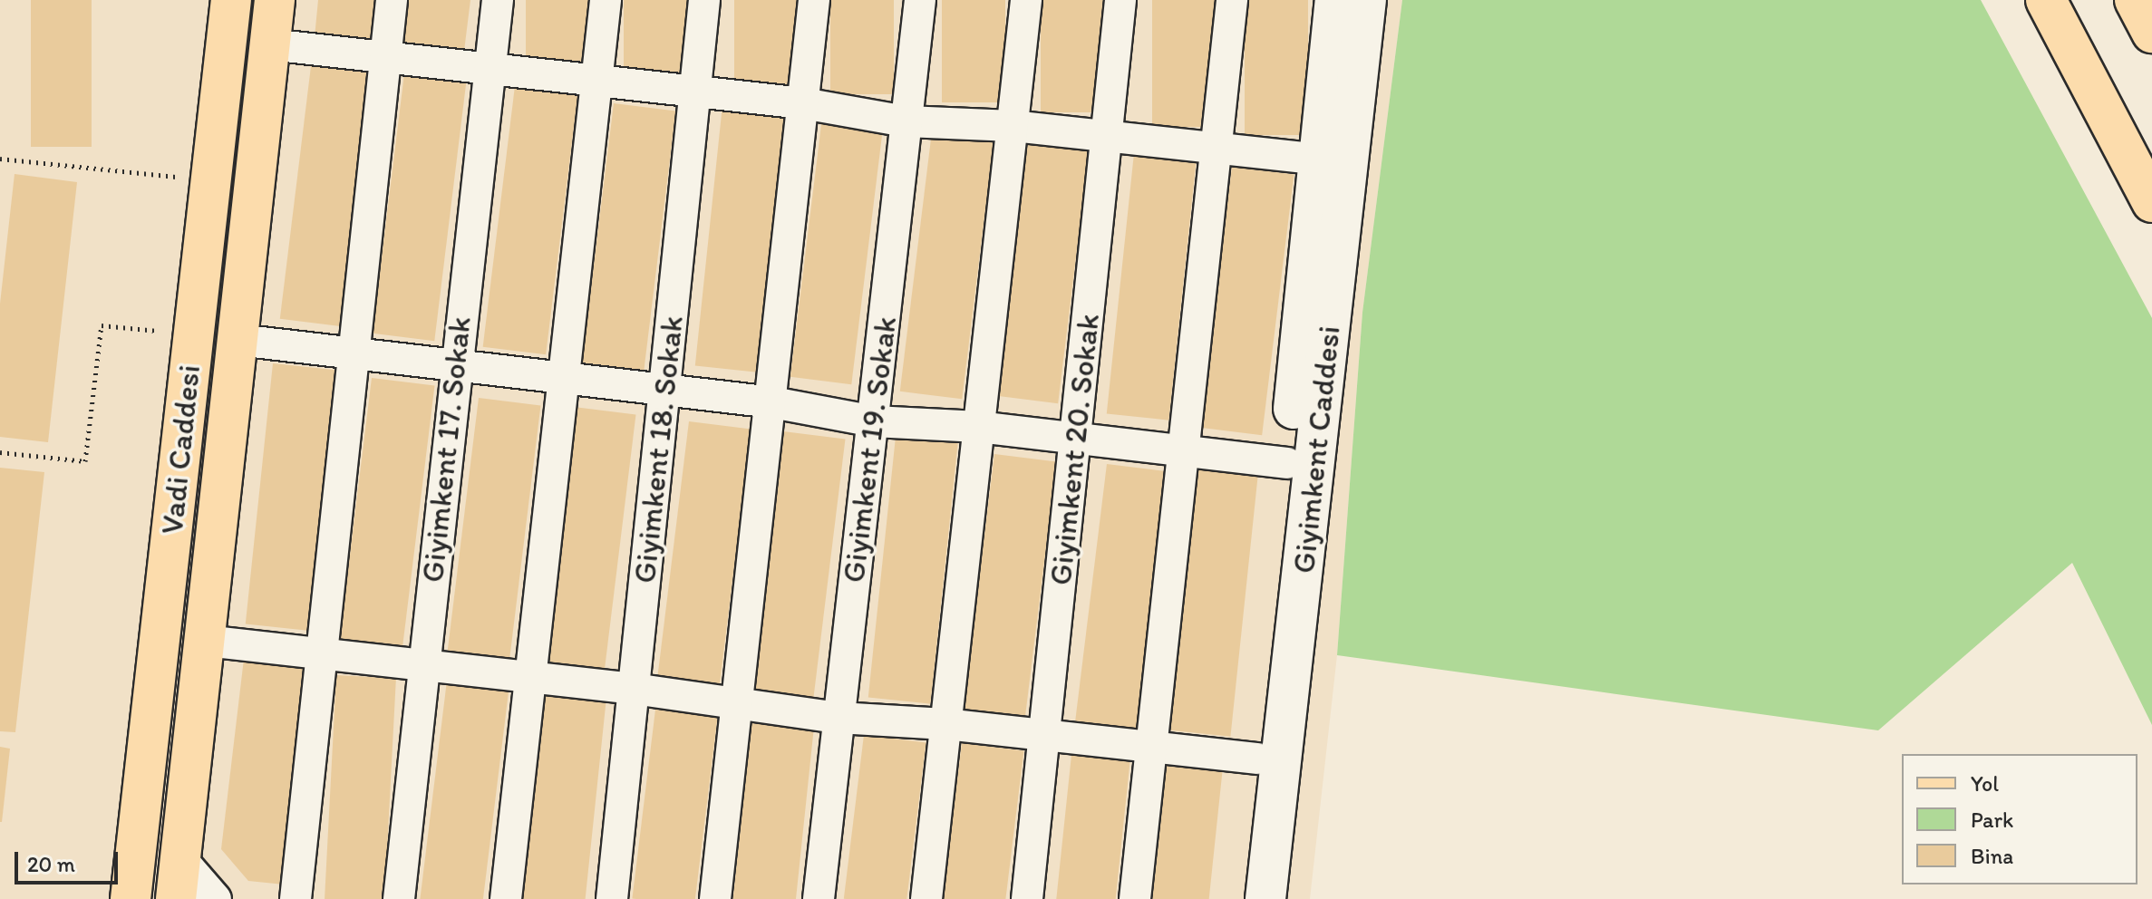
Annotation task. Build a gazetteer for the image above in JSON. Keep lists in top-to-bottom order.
{
  "streets": {
    "main road": ["Vadi Caddesi"],
    "street": [
      "Giyimkent 17. Sokak",
      "Giyimkent 18. Sokak",
      "Giyimkent 19. Sokak",
      "Giyimkent 20. Sokak",
      "Giyimkent Caddesi"
    ]
  },
  "legend": ["Yol", "Park", "Bina"],
  "scale_bar": "20 m"
}
